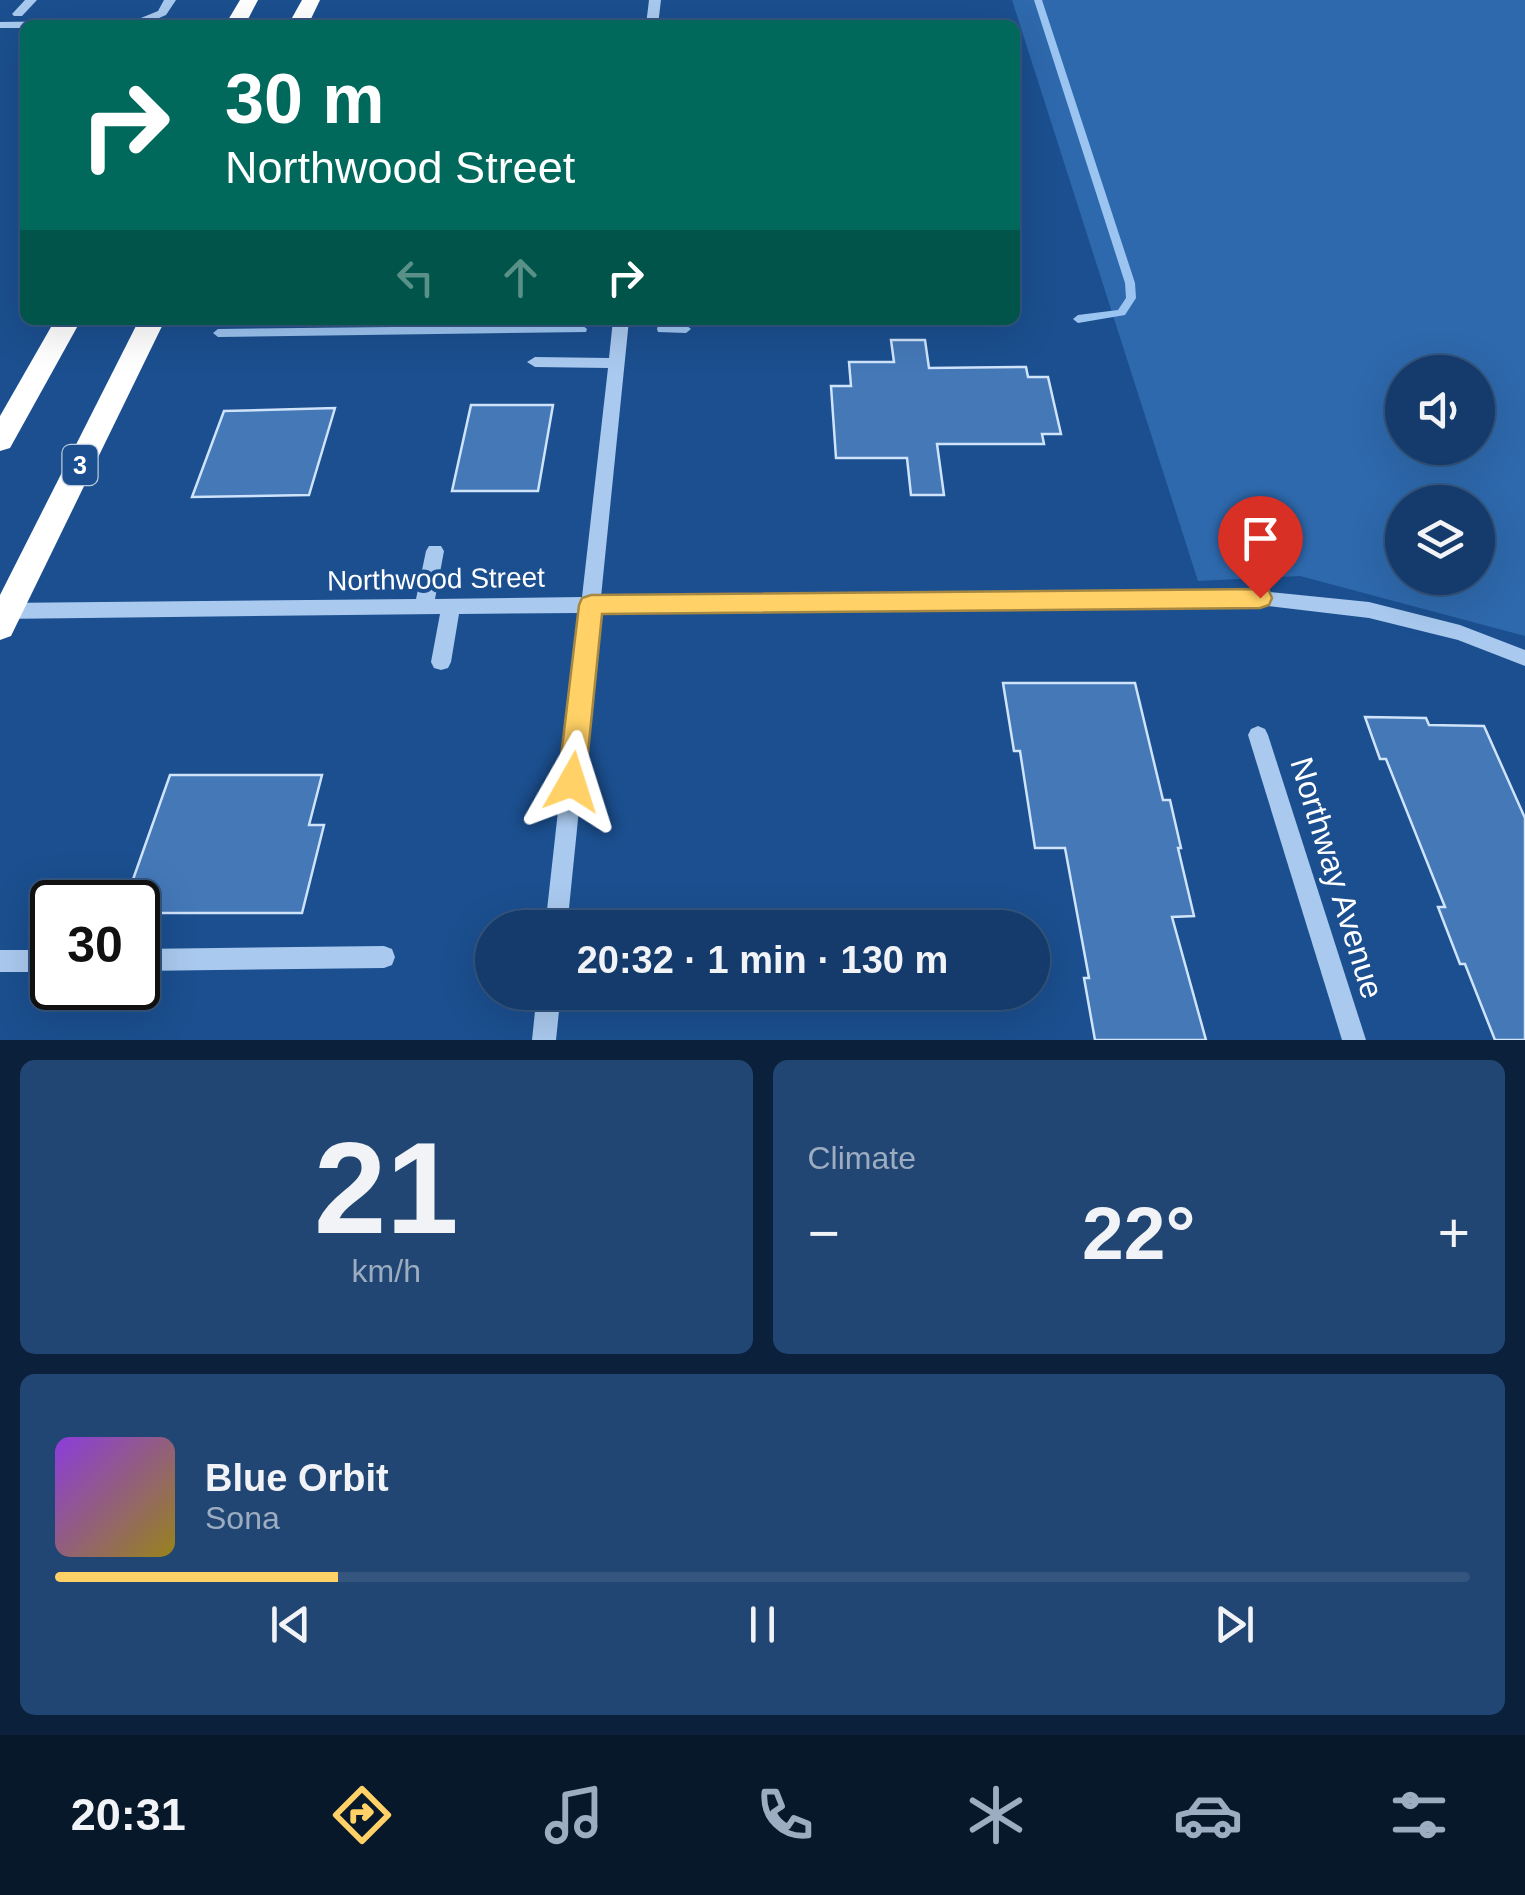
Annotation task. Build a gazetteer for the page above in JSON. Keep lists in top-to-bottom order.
{
  "streets": {
    "highway": ["3"],
    "street": ["Northwood Street", "Northway Avenue"]
  },
  "crossings": [
    ["3", "Northwood Street"]
  ],
  "page": {
    "turn": ["30 m", "Northwood Street"],
    "limit": "30",
    "trip": "20:32 · 1 min · 130 m",
    "tile": [
      ["21", "km/h"],
      "Climate"
    ],
    "heat": ["−", "22°", "+"],
    "song": ["Blue Orbit", "Sona"],
    "tabs": "20:31"
  }
}
